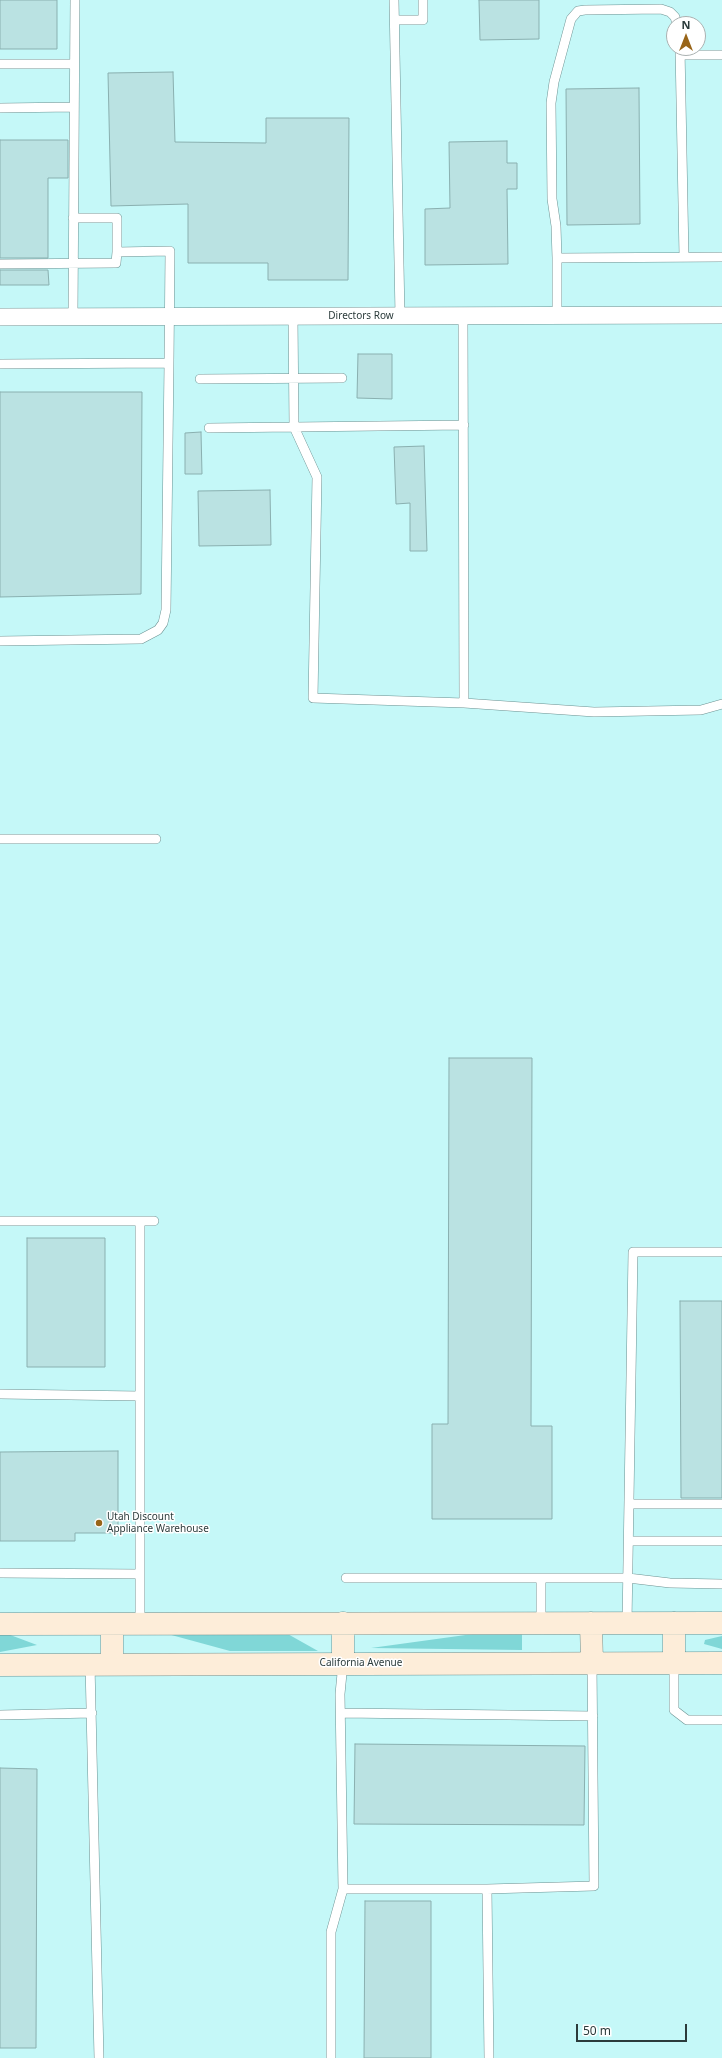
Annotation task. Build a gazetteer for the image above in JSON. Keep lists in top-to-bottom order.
{
  "streets": {
    "main road": ["California Avenue"],
    "street": ["Directors Row"]
  },
  "places": ["Utah Discount Appliance Warehouse"],
  "scale_bar": "50 m",
  "north": "top"
}
